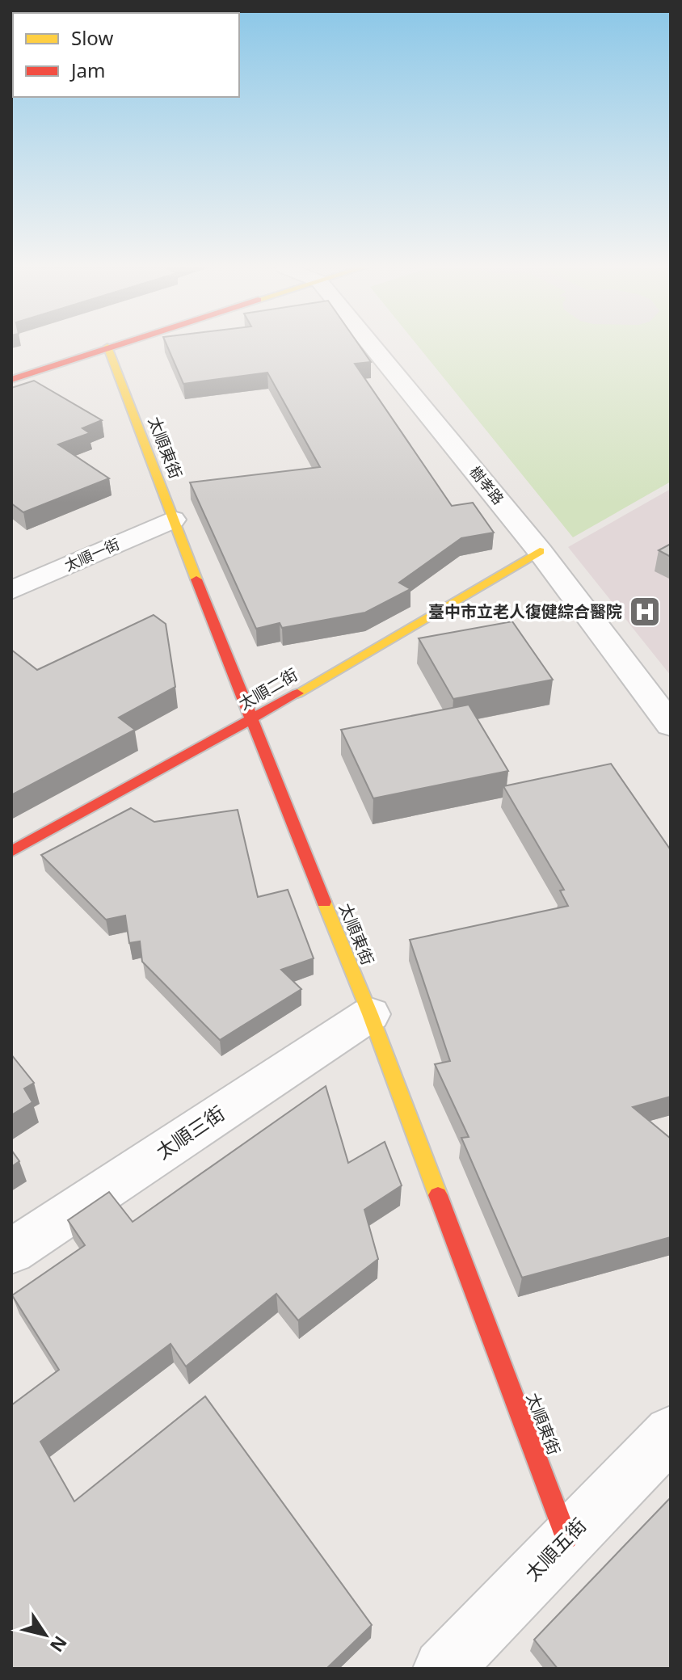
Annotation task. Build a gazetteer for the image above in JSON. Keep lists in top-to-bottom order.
{
  "streets": {
    "street": [
      "太順東街",
      "樹孝路",
      "太順一街",
      "太順二街",
      "太順三街",
      "太順五街"
    ]
  },
  "crossings": [
    ["太順東街", "太順一街"],
    ["太順東街", "太順二街"],
    ["太順東街", "太順三街"],
    ["太順東街", "太順五街"],
    ["樹孝路", "太順二街"]
  ],
  "places": {
    "hospital": ["臺中市立老人復健綜合醫院"]
  },
  "legend": ["Slow", "Jam"],
  "north": "bottom right"
}
